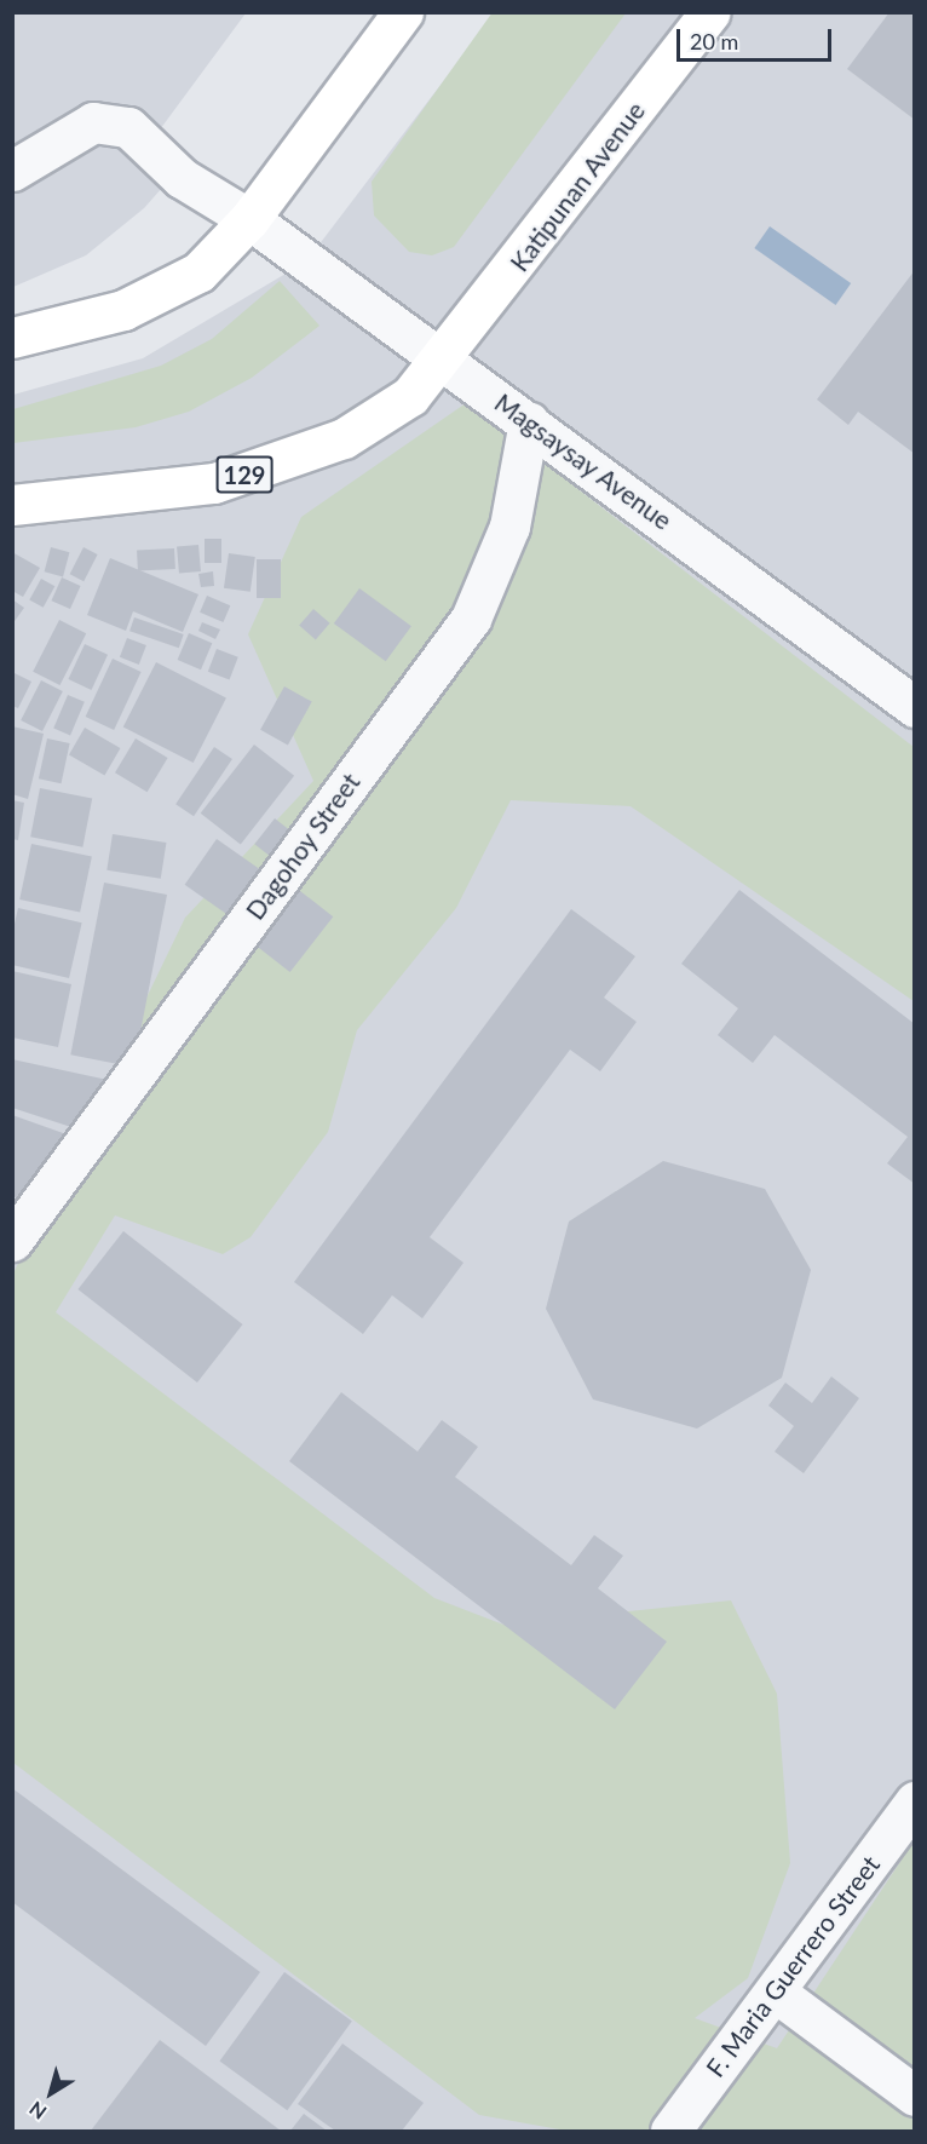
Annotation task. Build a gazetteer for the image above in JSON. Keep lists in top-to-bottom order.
{
  "streets": {
    "main road": ["Katipunan Avenue", "129"],
    "street": ["Magsaysay Avenue", "Dagohoy Street", "F. Maria Guerrero Street"]
  },
  "crossings": [
    ["Katipunan Avenue", "Magsaysay Avenue"],
    ["Katipunan Avenue", "129"],
    ["Magsaysay Avenue", "129"],
    ["Magsaysay Avenue", "Dagohoy Street"]
  ],
  "scale_bar": "20 m",
  "north": "bottom left"
}
